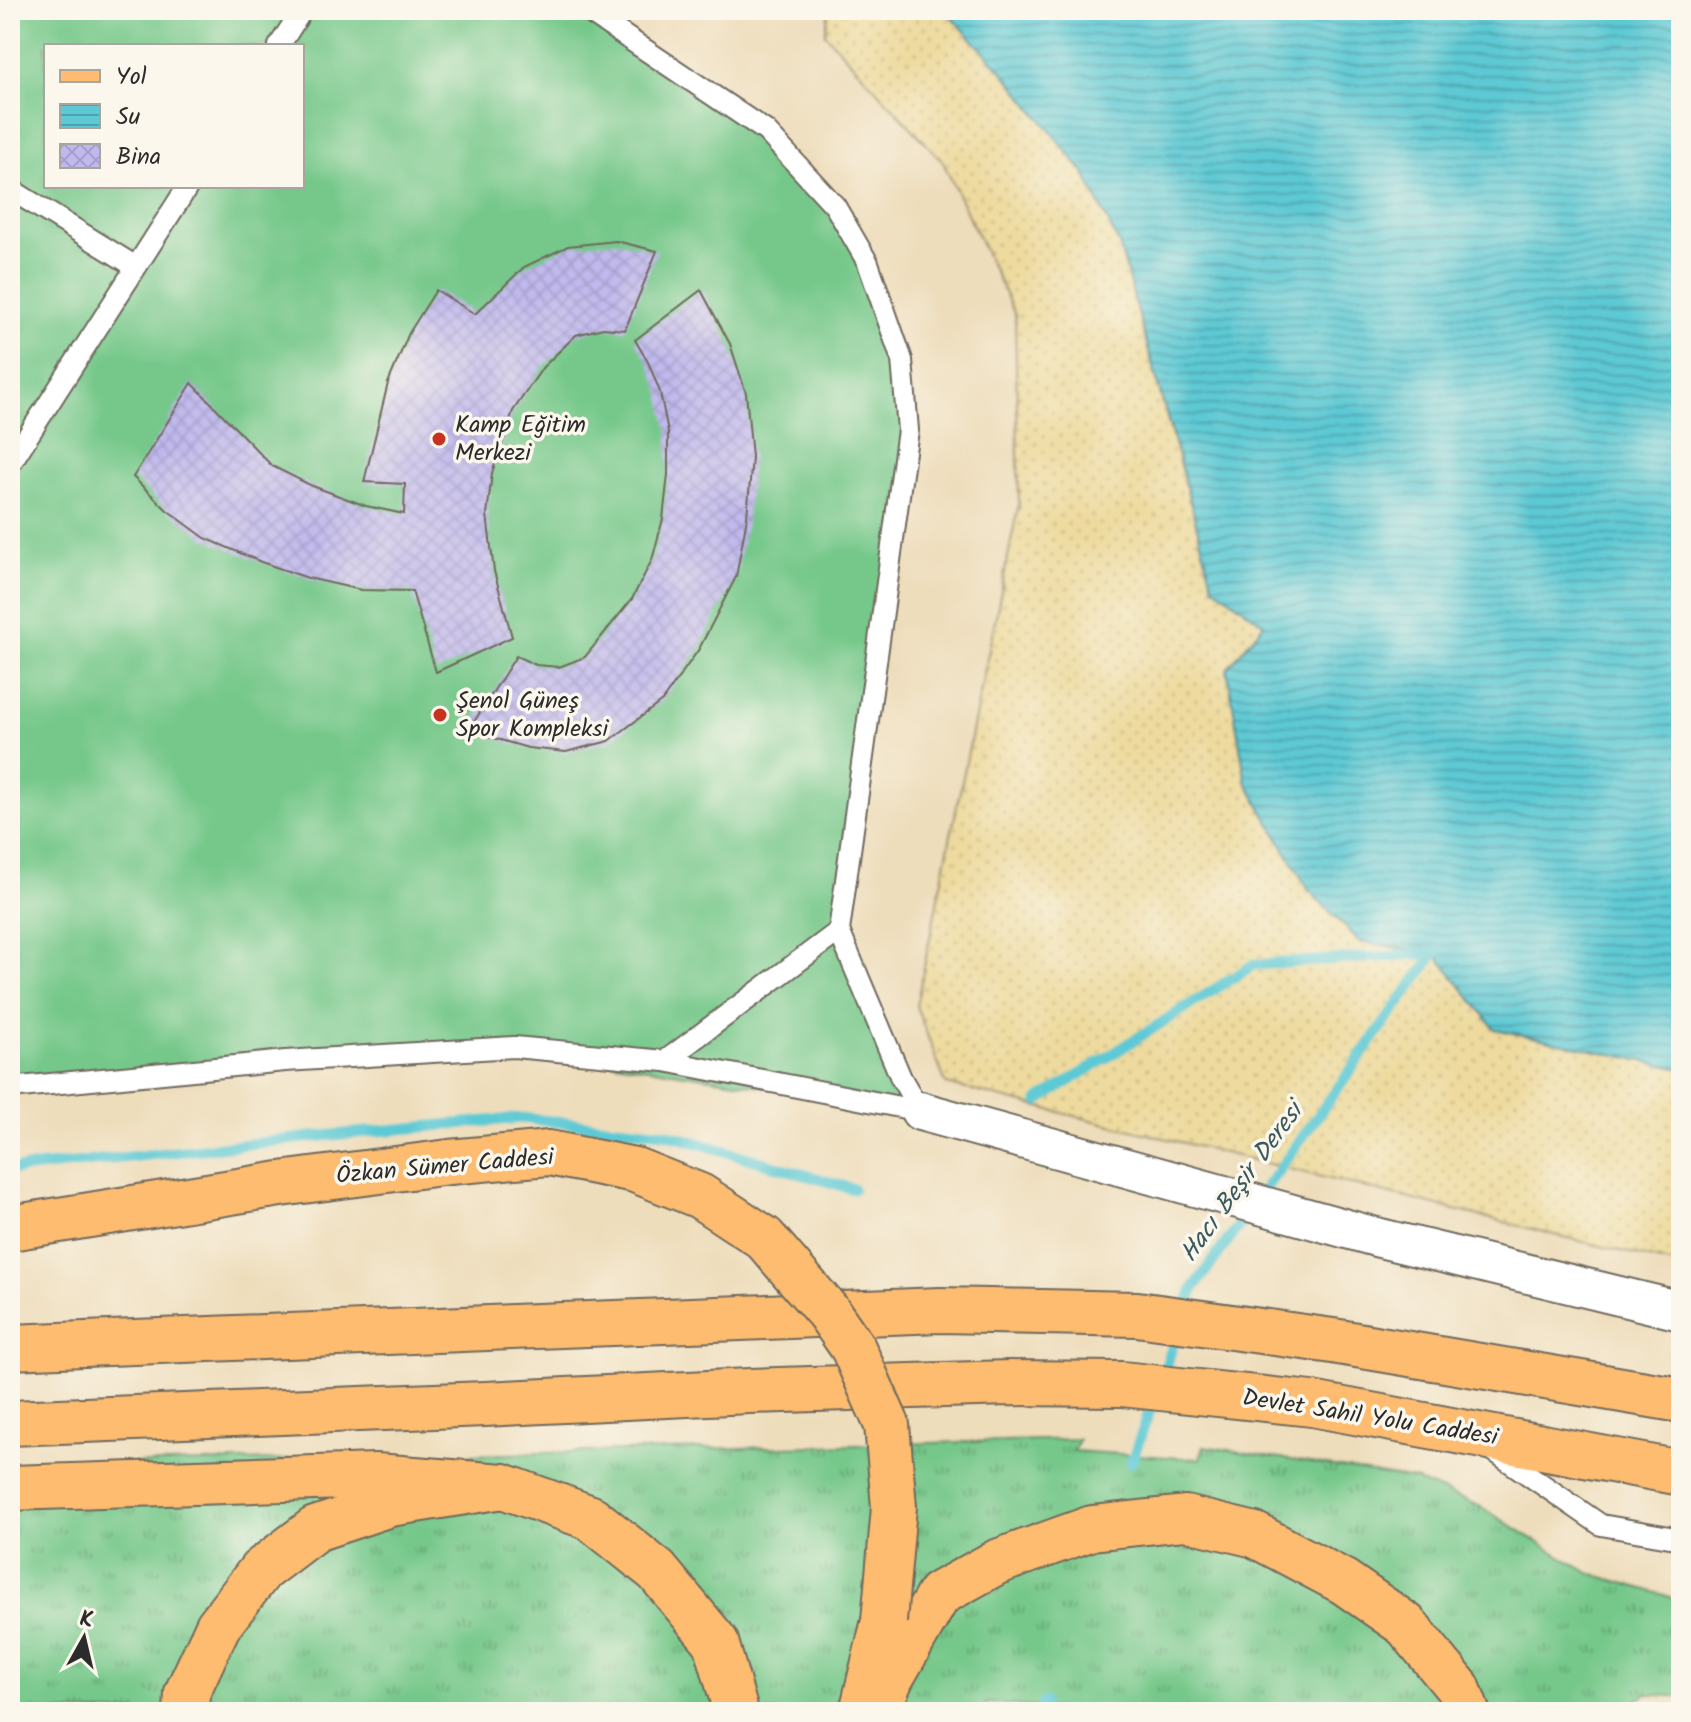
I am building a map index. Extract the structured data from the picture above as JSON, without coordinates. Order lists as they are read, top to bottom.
{
  "streets": {
    "main road": ["Özkan Sümer Caddesi", "Devlet Sahil Yolu Caddesi"]
  },
  "water": ["Hacı Beşir Deresi"],
  "places": ["Kamp Eğitim Merkezi", "Şenol Güneş Spor Kompleksi"],
  "legend": ["Yol", "Su", "Bina"],
  "north": "top"
}
